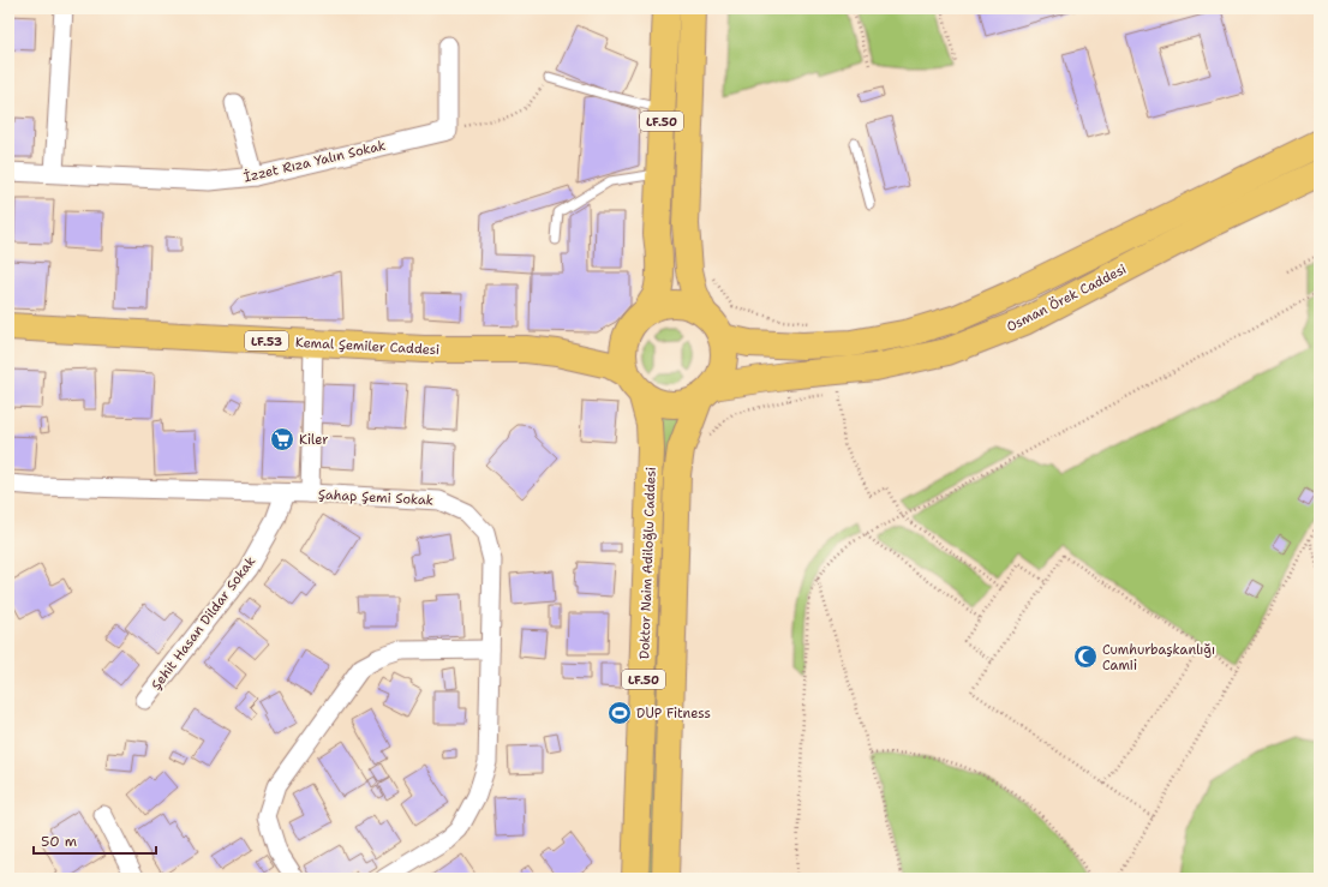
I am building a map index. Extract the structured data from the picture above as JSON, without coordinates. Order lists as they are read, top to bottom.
{
  "streets": {
    "main road": [
      "LF.50",
      "Osman Örek Caddesi",
      "LF.53",
      "Kemal Şemiler Caddesi",
      "Doktor Naim Adiloğlu Caddesi"
    ],
    "street": ["İzzet Rıza Yalın Sokak", "Şahap Şemi Sokak", "Şehit Hasan Dildar Sokak"]
  },
  "crossings": [
    ["LF.50", "Osman Örek Caddesi"],
    ["LF.50", "Kemal Şemiler Caddesi"],
    ["LF.50", "Doktor Naim Adiloğlu Caddesi"],
    ["Osman Örek Caddesi", "Kemal Şemiler Caddesi"],
    ["Osman Örek Caddesi", "Doktor Naim Adiloğlu Caddesi"],
    ["Kemal Şemiler Caddesi", "Doktor Naim Adiloğlu Caddesi"],
    ["Şahap Şemi Sokak", "Şehit Hasan Dildar Sokak"]
  ],
  "places": {
    "supermarket": ["Kiler"],
    "mosque": ["Cumhurbaşkanlığı Camii"],
    "sports": ["DUP Fitness"]
  },
  "scale_bar": "50 m"
}
